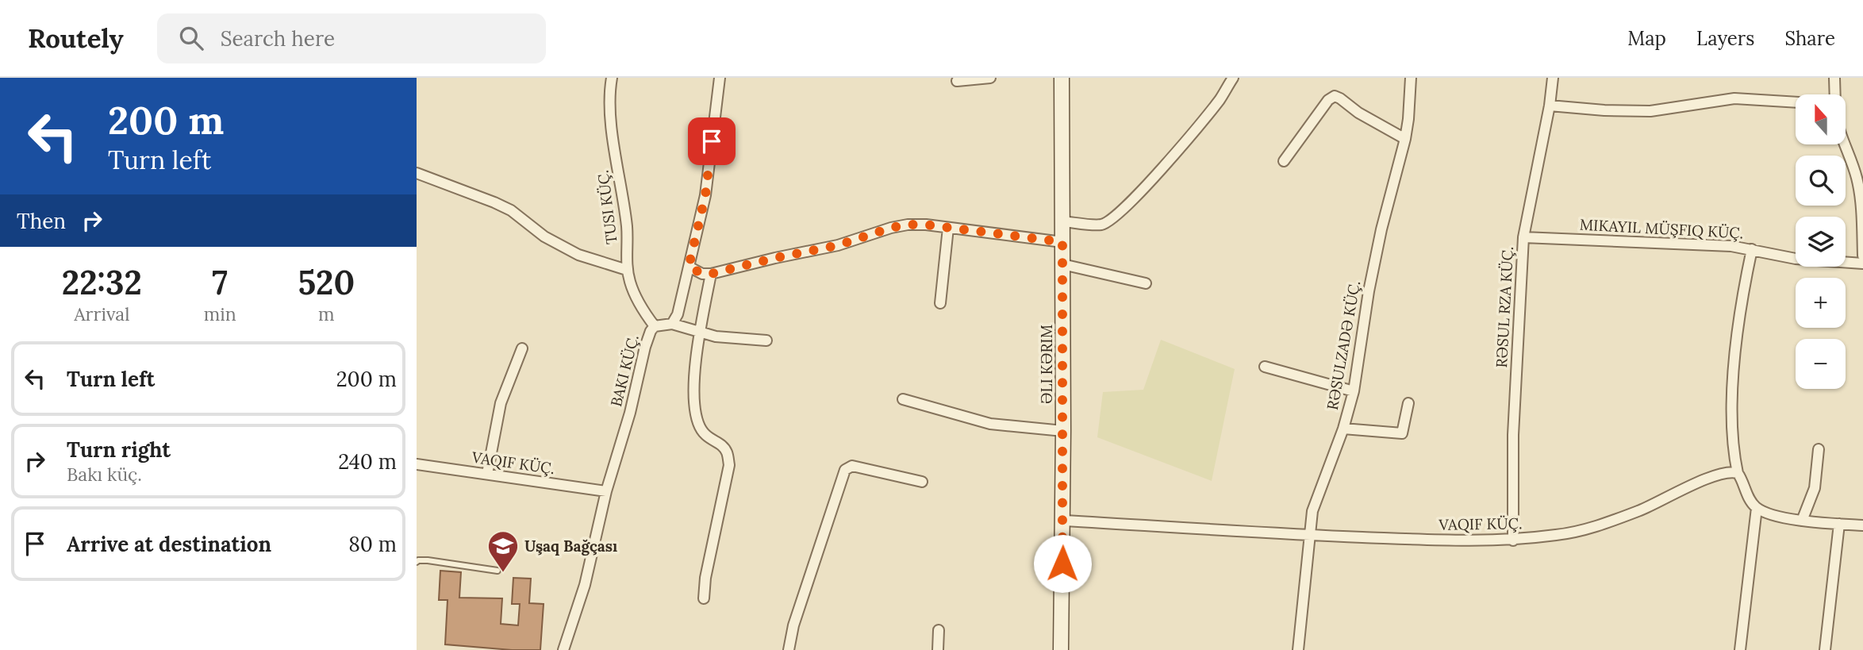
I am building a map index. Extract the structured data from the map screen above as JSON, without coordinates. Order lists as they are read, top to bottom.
{
  "streets": {
    "main road": ["ƏLI KƏRIM"],
    "street": [
      "TUSI KÜÇ.",
      "RƏSUL RZA KÜÇ.",
      "RƏSULZADƏ KÜÇ.",
      "VAQIF KÜÇ."
    ]
  },
  "crossings": [
    ["RƏSUL RZA KÜÇ.", "VAQIF KÜÇ."],
    ["RƏSULZADƏ KÜÇ.", "VAQIF KÜÇ."],
    ["ƏLI KƏRIM", "VAQIF KÜÇ."]
  ],
  "places": {
    "school or university": ["Uşaq Bağçası"]
  },
  "north": "top",
  "page": {
    "header": "Routely",
    "search": "Search here",
    "nav": ["Map", "Layers", "Share"],
    "turn": ["200 m", "Turn left"],
    "map_buttons": ["+", "−"],
    "then": "Then",
    "eta": [
      "22:32",
      "Arrival",
      "7",
      "min",
      "520",
      "m"
    ],
    "list": [
      {
        "name": "Turn left",
        "value": "200 m"
      },
      {
        "name": "Turn right",
        "note": "Bakı küç.",
        "value": "240 m"
      },
      {
        "name": "Arrive at destination",
        "value": "80 m"
      }
    ]
  }
}
